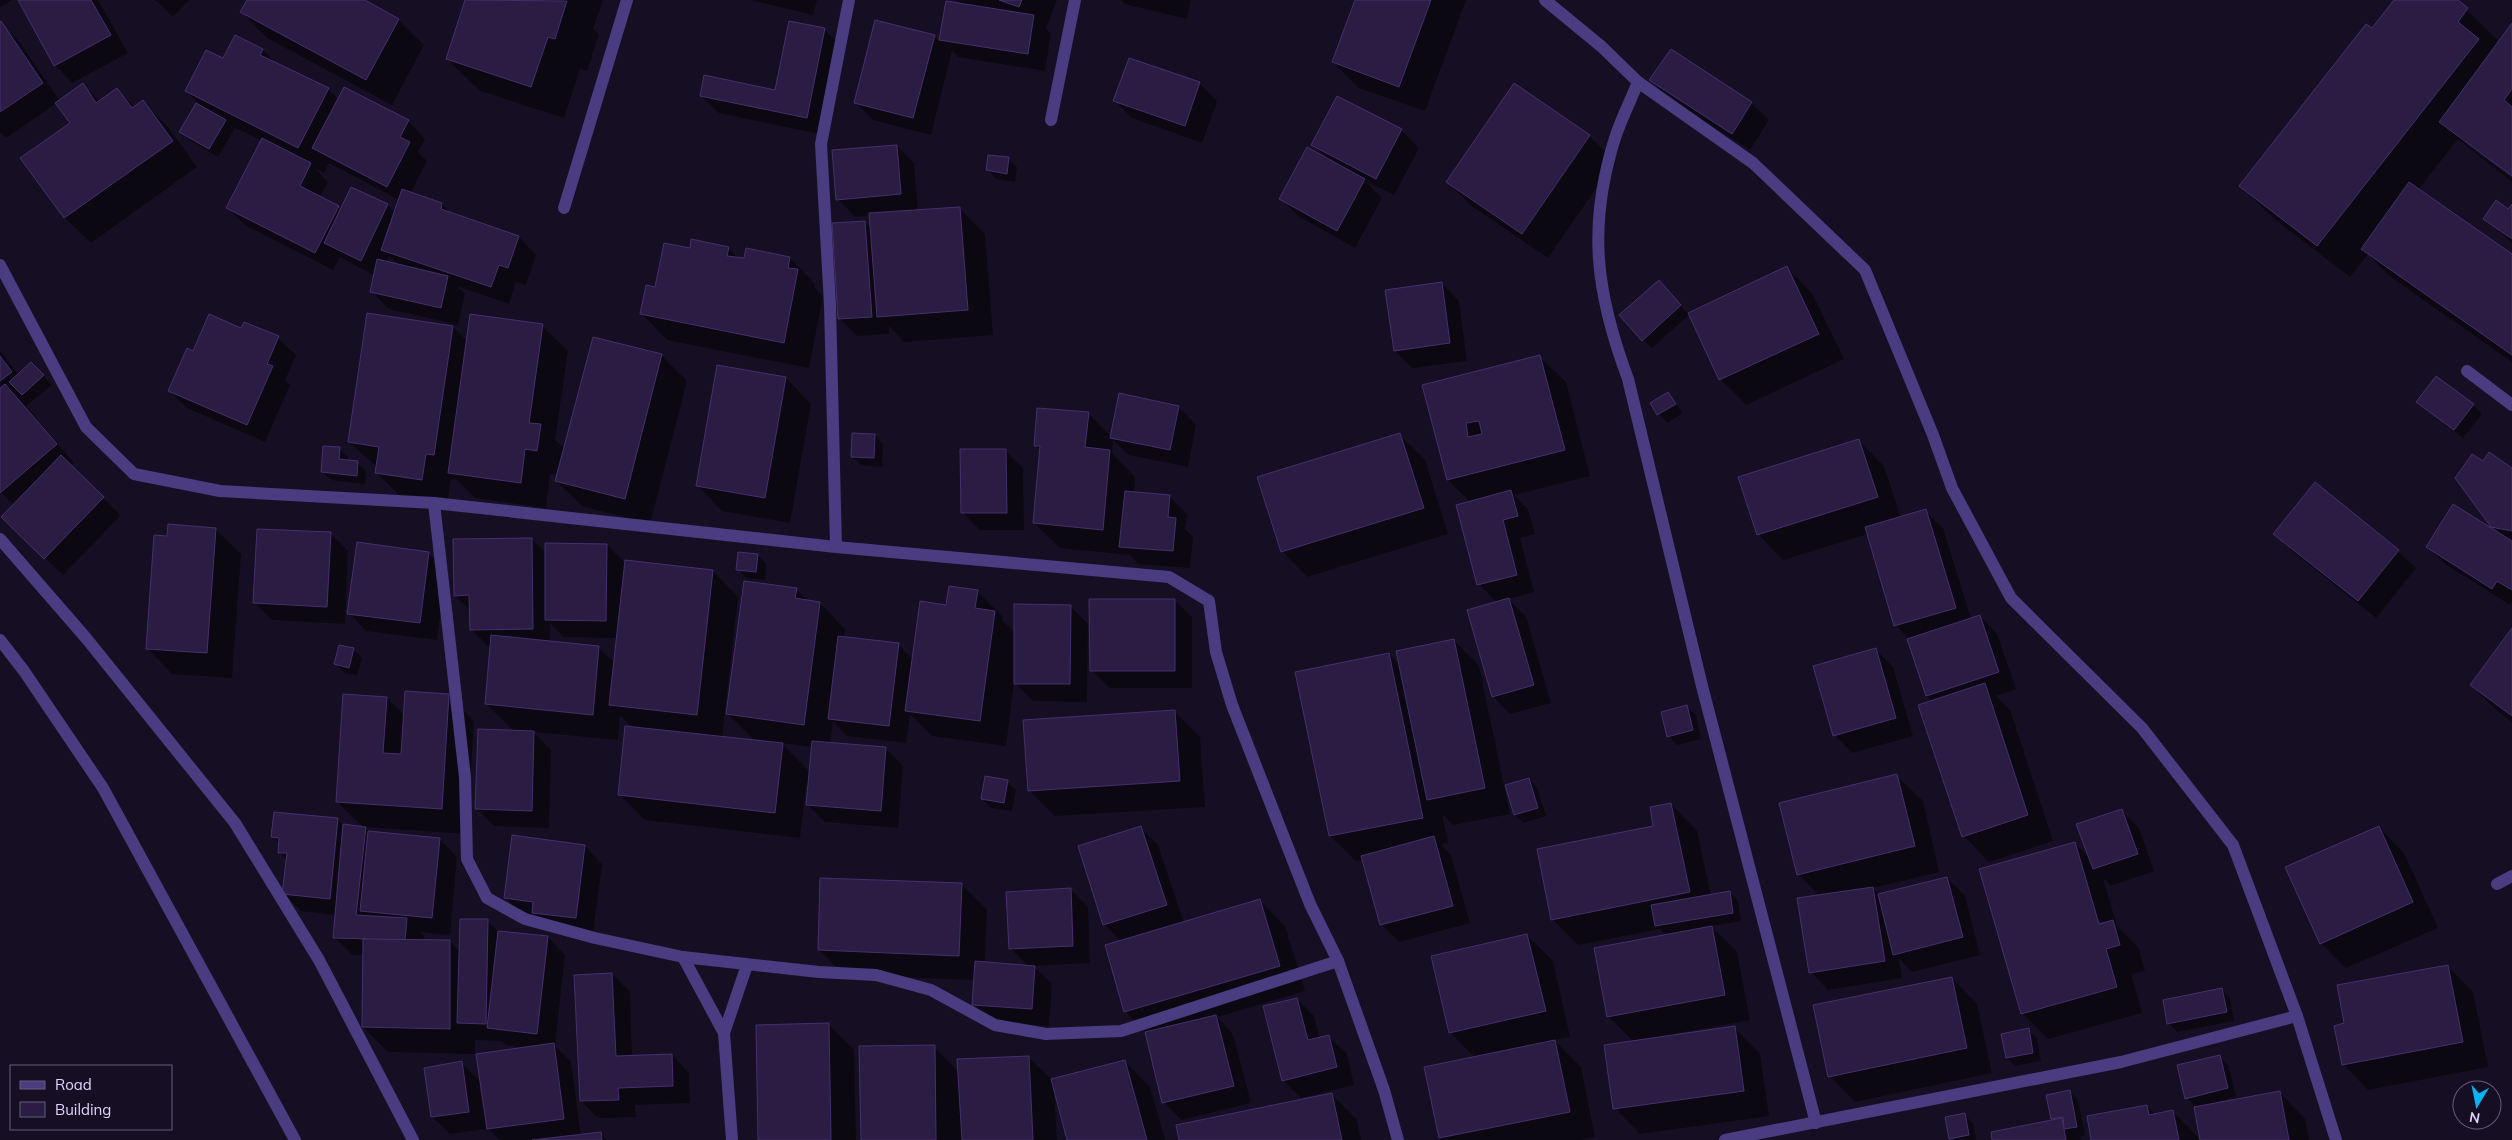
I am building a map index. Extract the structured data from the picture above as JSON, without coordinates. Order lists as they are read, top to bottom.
{
  "legend": ["Road", "Building"],
  "north": "bottom"
}
